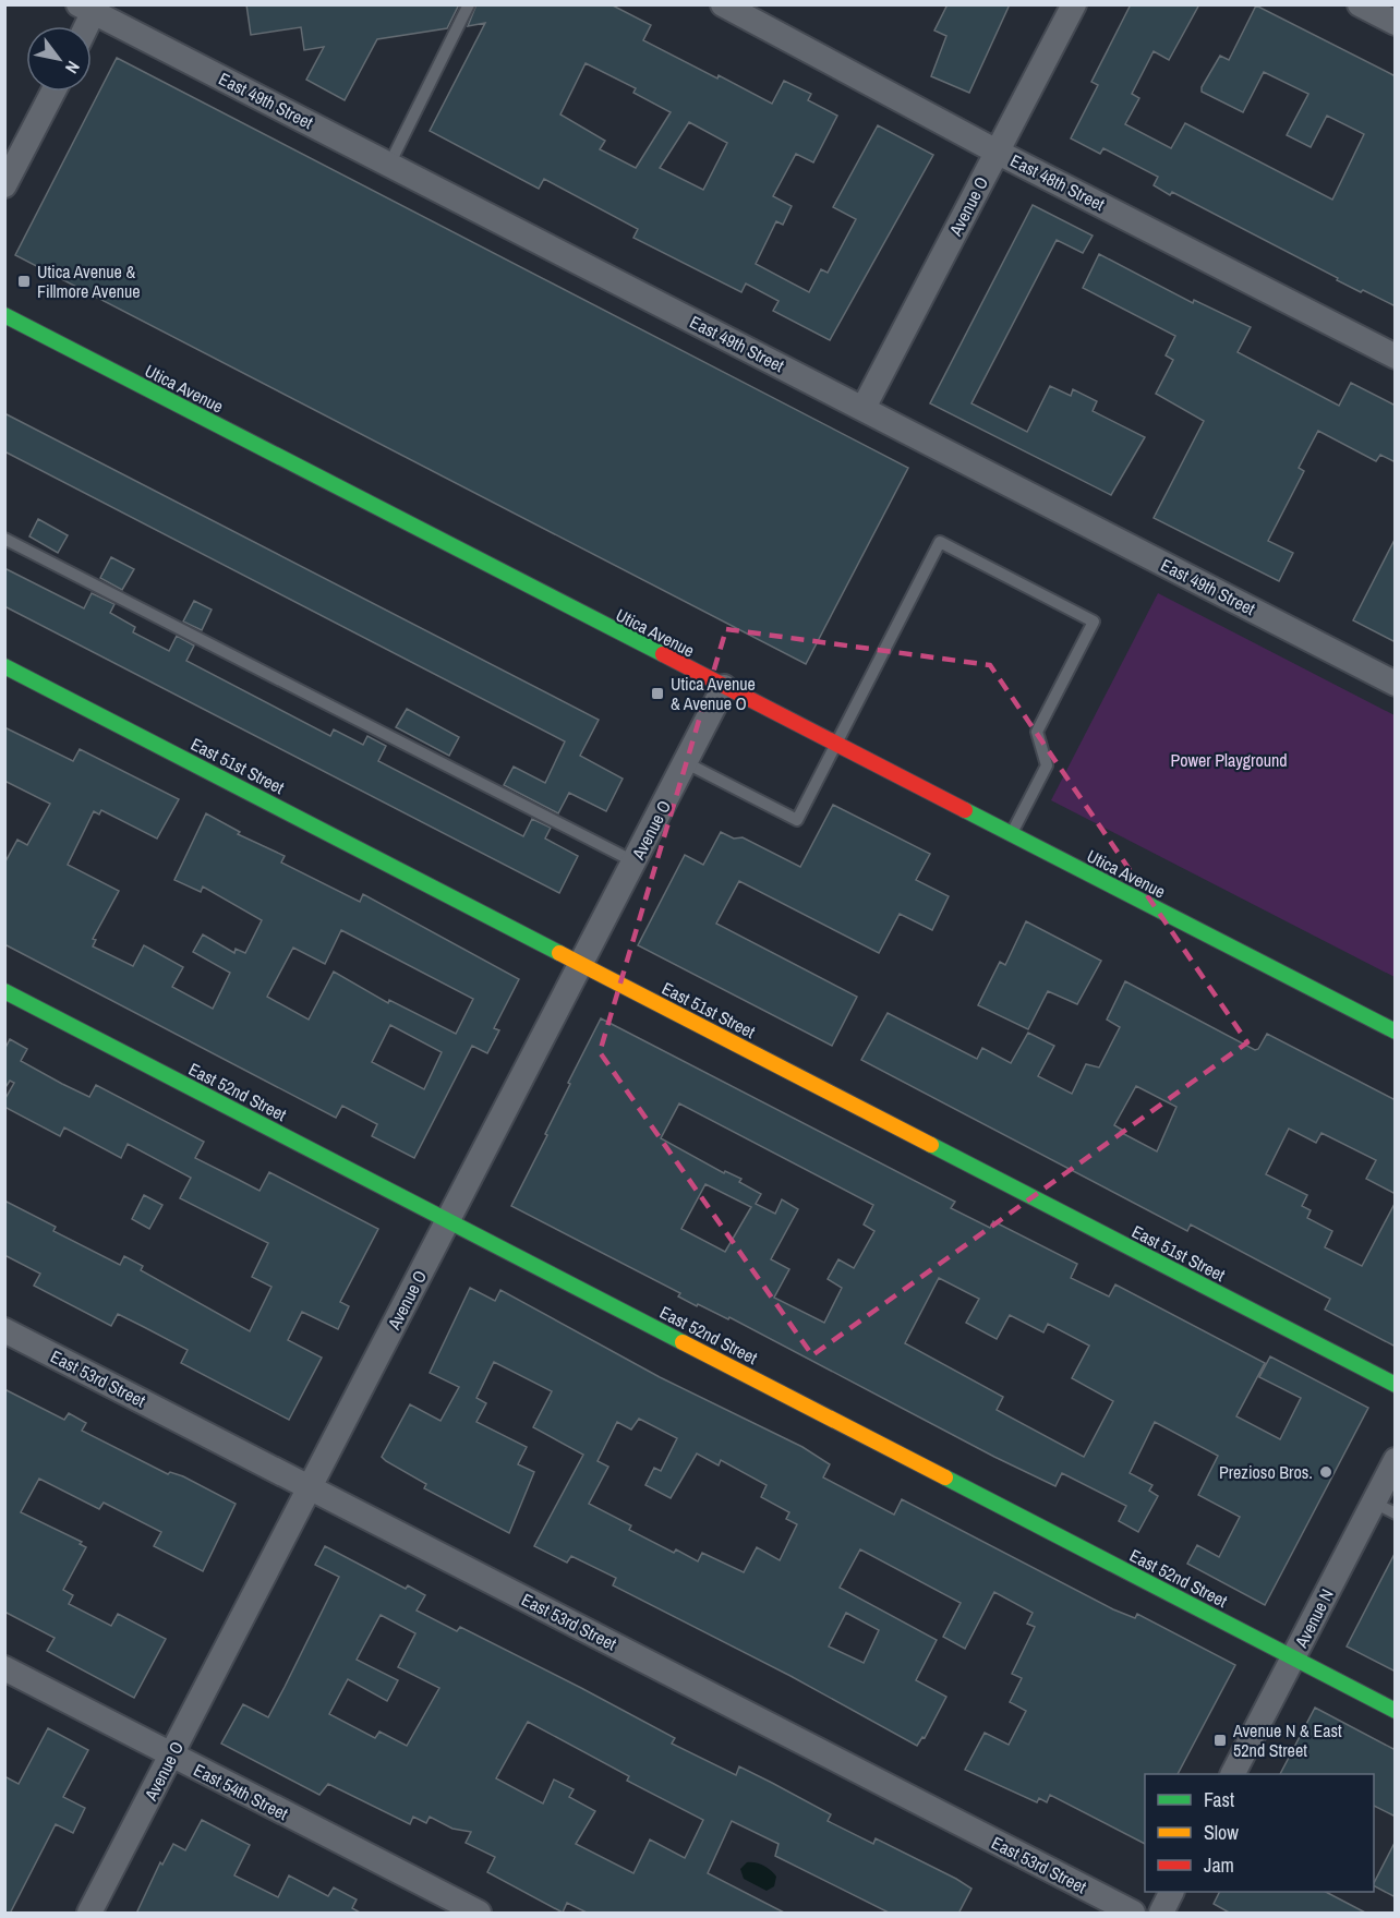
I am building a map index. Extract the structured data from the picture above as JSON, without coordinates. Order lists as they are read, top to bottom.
{
  "streets": {
    "street": [
      "East 49th Street",
      "East 48th Street",
      "Avenue O",
      "Utica Avenue",
      "East 51st Street",
      "East 52nd Street",
      "East 53rd Street",
      "Avenue N",
      "East 54th Street"
    ]
  },
  "crossings": [
    ["East 49th Street", "Avenue O"],
    ["East 48th Street", "Avenue O"],
    ["Avenue O", "Utica Avenue"],
    ["Avenue O", "East 51st Street"],
    ["Avenue O", "East 52nd Street"],
    ["Avenue O", "East 53rd Street"],
    ["Avenue O", "East 54th Street"],
    ["East 52nd Street", "Avenue N"]
  ],
  "parks": ["Power Playground"],
  "places": {
    "transit": ["Utica Avenue & Fillmore Avenue", "Utica Avenue & Avenue O", "Avenue N & East 52nd Street"],
    "other": ["Prezioso Bros."]
  },
  "legend": ["Fast", "Slow", "Jam"],
  "north": "bottom right"
}
